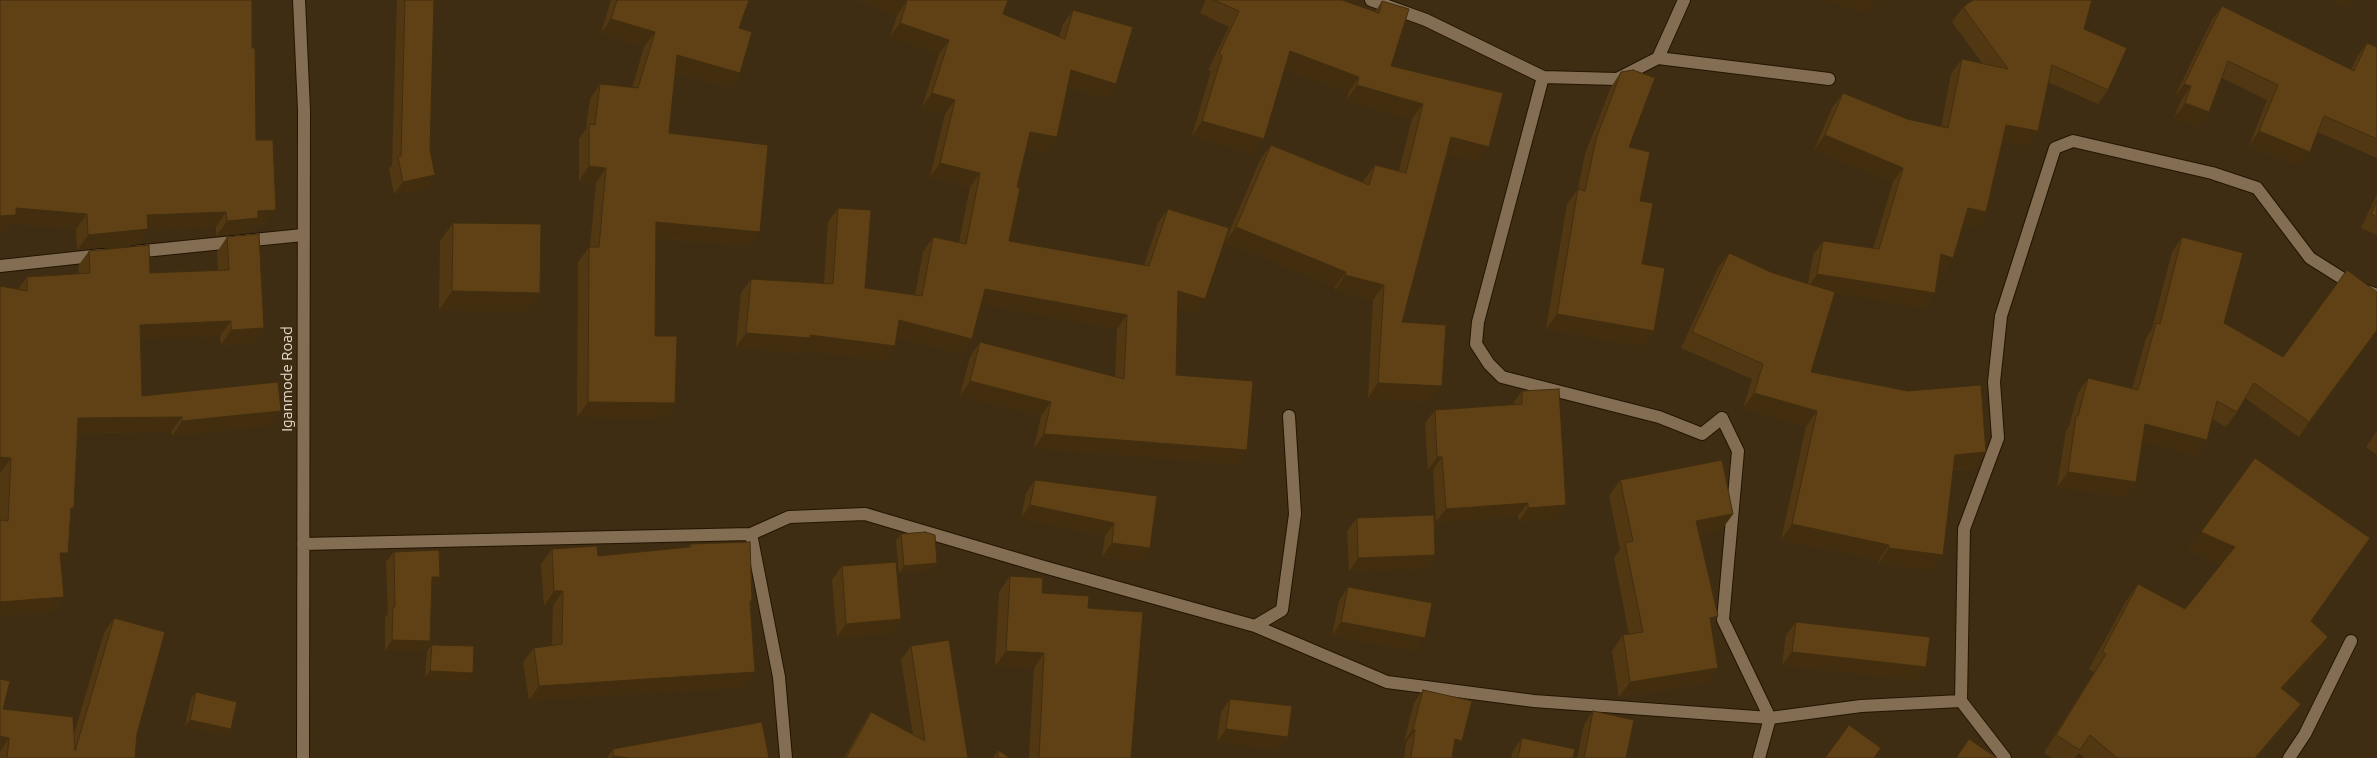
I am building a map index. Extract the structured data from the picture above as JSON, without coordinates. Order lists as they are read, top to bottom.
{
  "streets": {
    "street": ["Iganmode Road"]
  }
}
